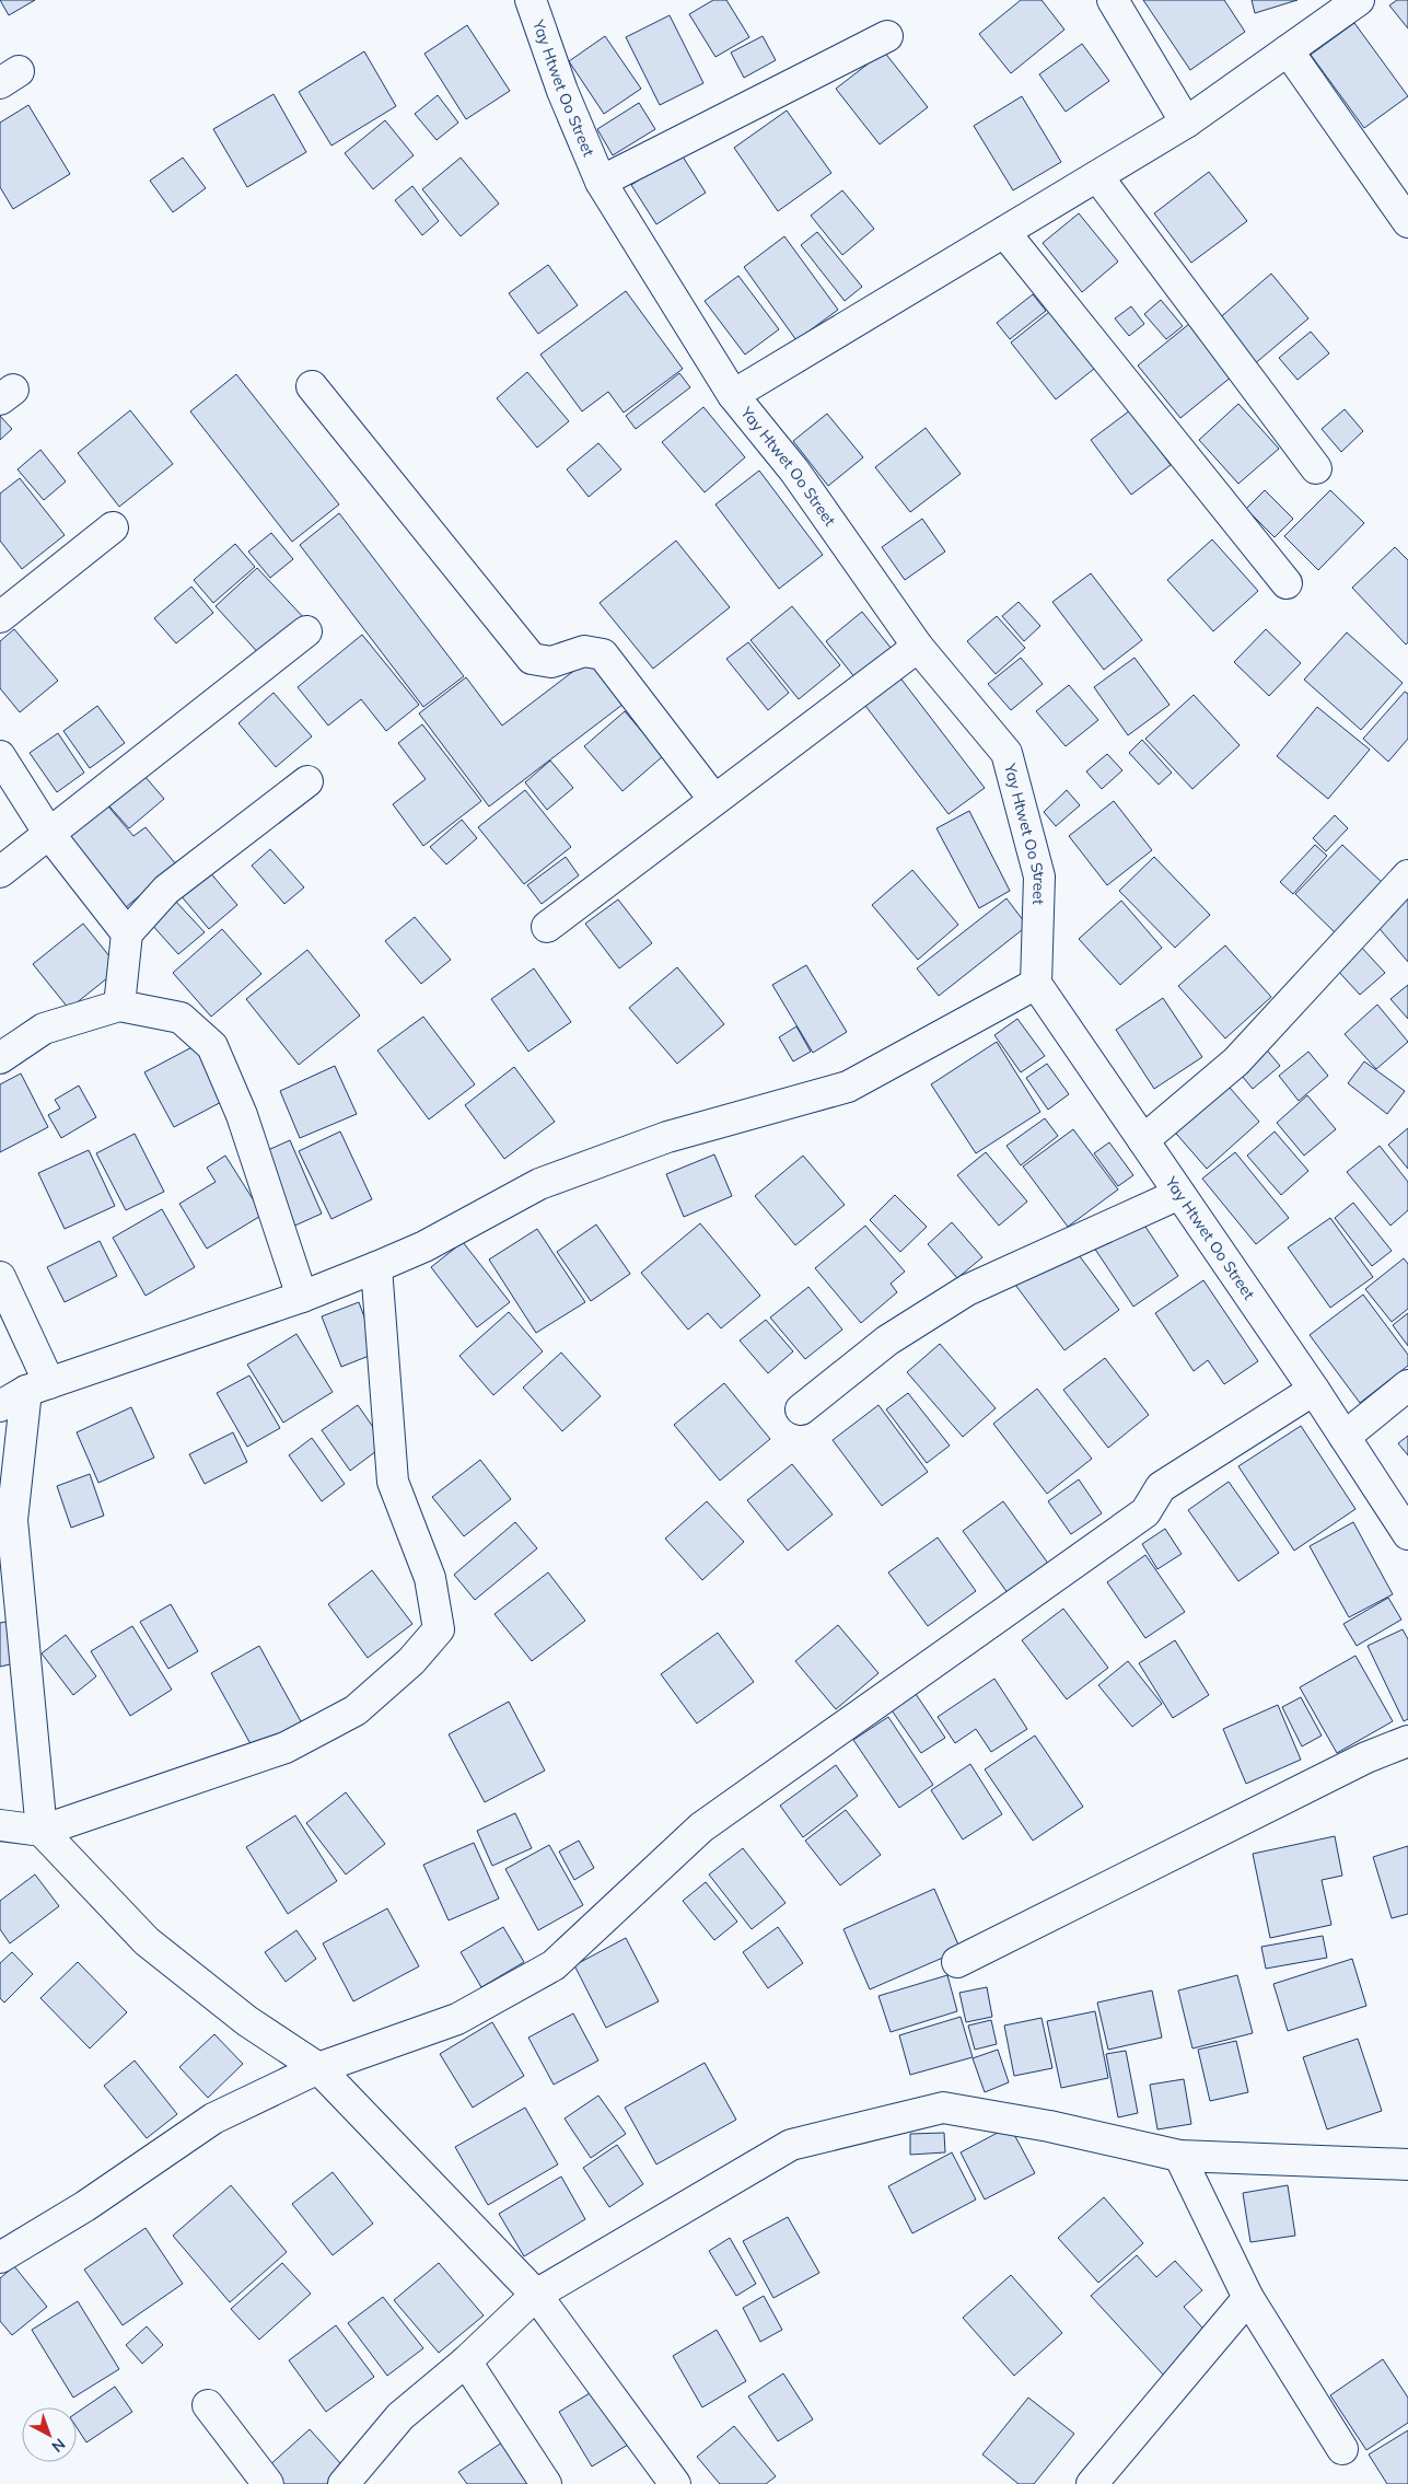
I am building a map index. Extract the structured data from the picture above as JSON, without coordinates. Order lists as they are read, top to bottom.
{
  "streets": {
    "street": ["Yay Htwet Oo Street"]
  },
  "north": "bottom right"
}
